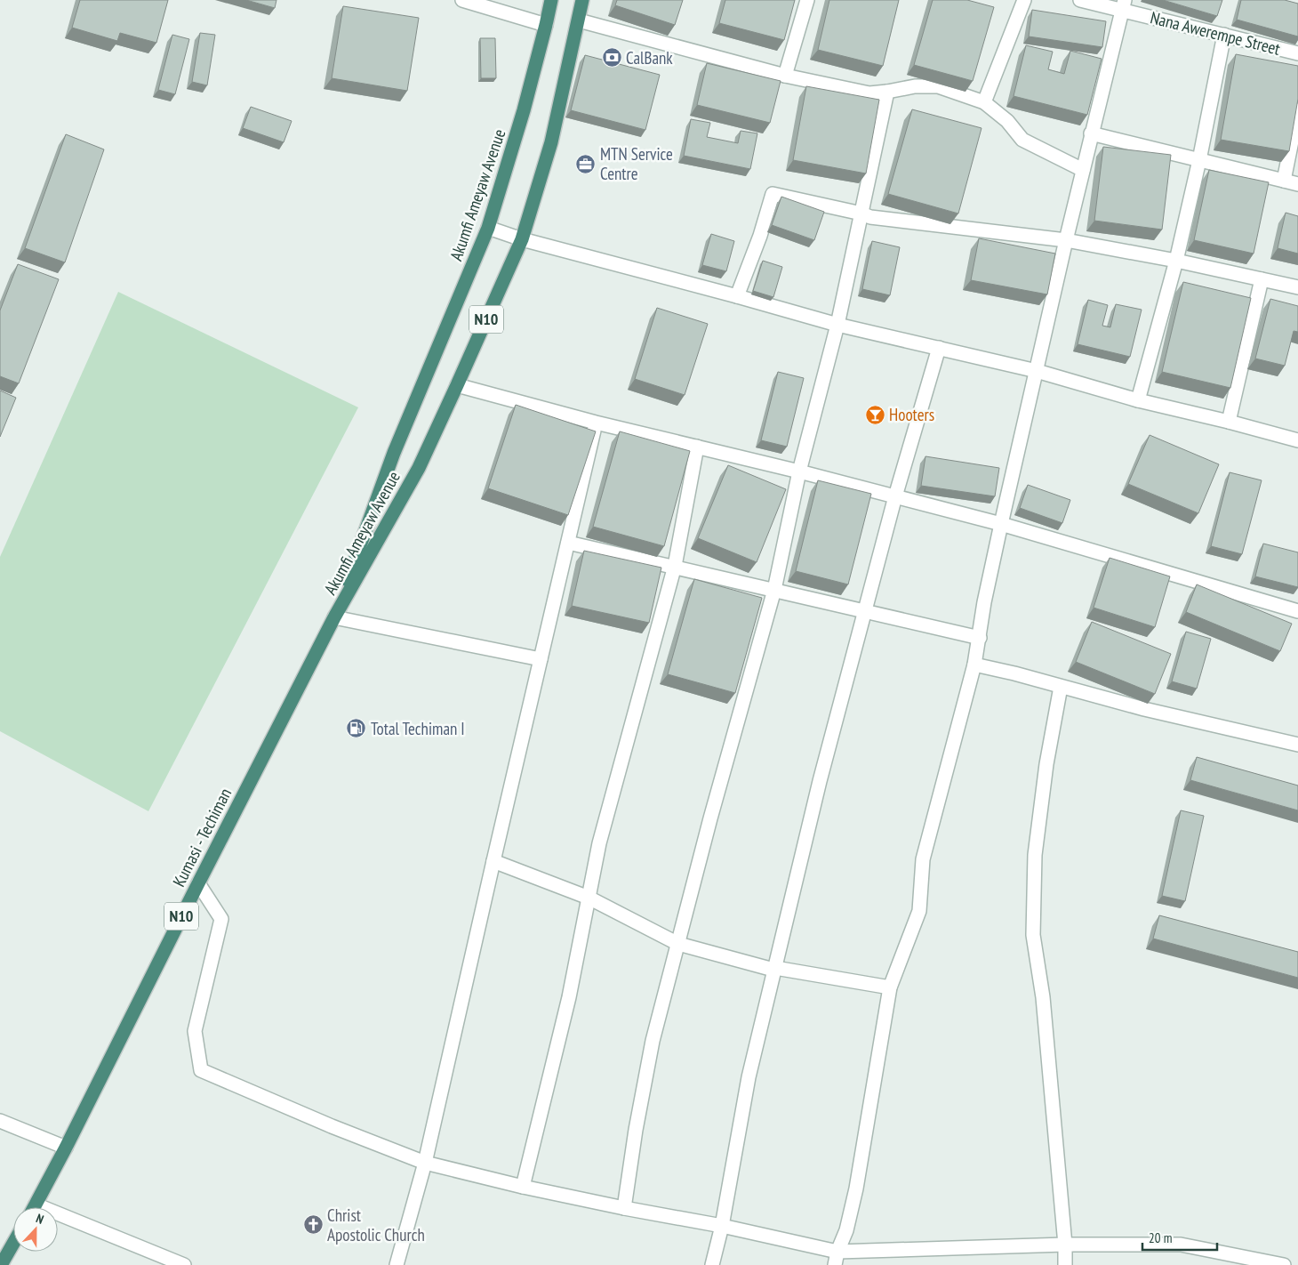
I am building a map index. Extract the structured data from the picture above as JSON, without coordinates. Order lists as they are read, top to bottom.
{
  "streets": {
    "highway": ["Akumfi Ameyaw Avenue", "N10", "Kumasi - Techiman"],
    "street": ["Nana Awerempe Street"]
  },
  "crossings": [
    ["Akumfi Ameyaw Avenue", "Kumasi - Techiman"]
  ],
  "places": {
    "bank": ["CalBank"],
    "office": ["MTN Service Centre"],
    "bar": ["Hooters"],
    "fuel station": ["Total Techiman I"],
    "church": ["Christ Apostolic Church"]
  },
  "scale_bar": "20 m",
  "north": "top"
}
